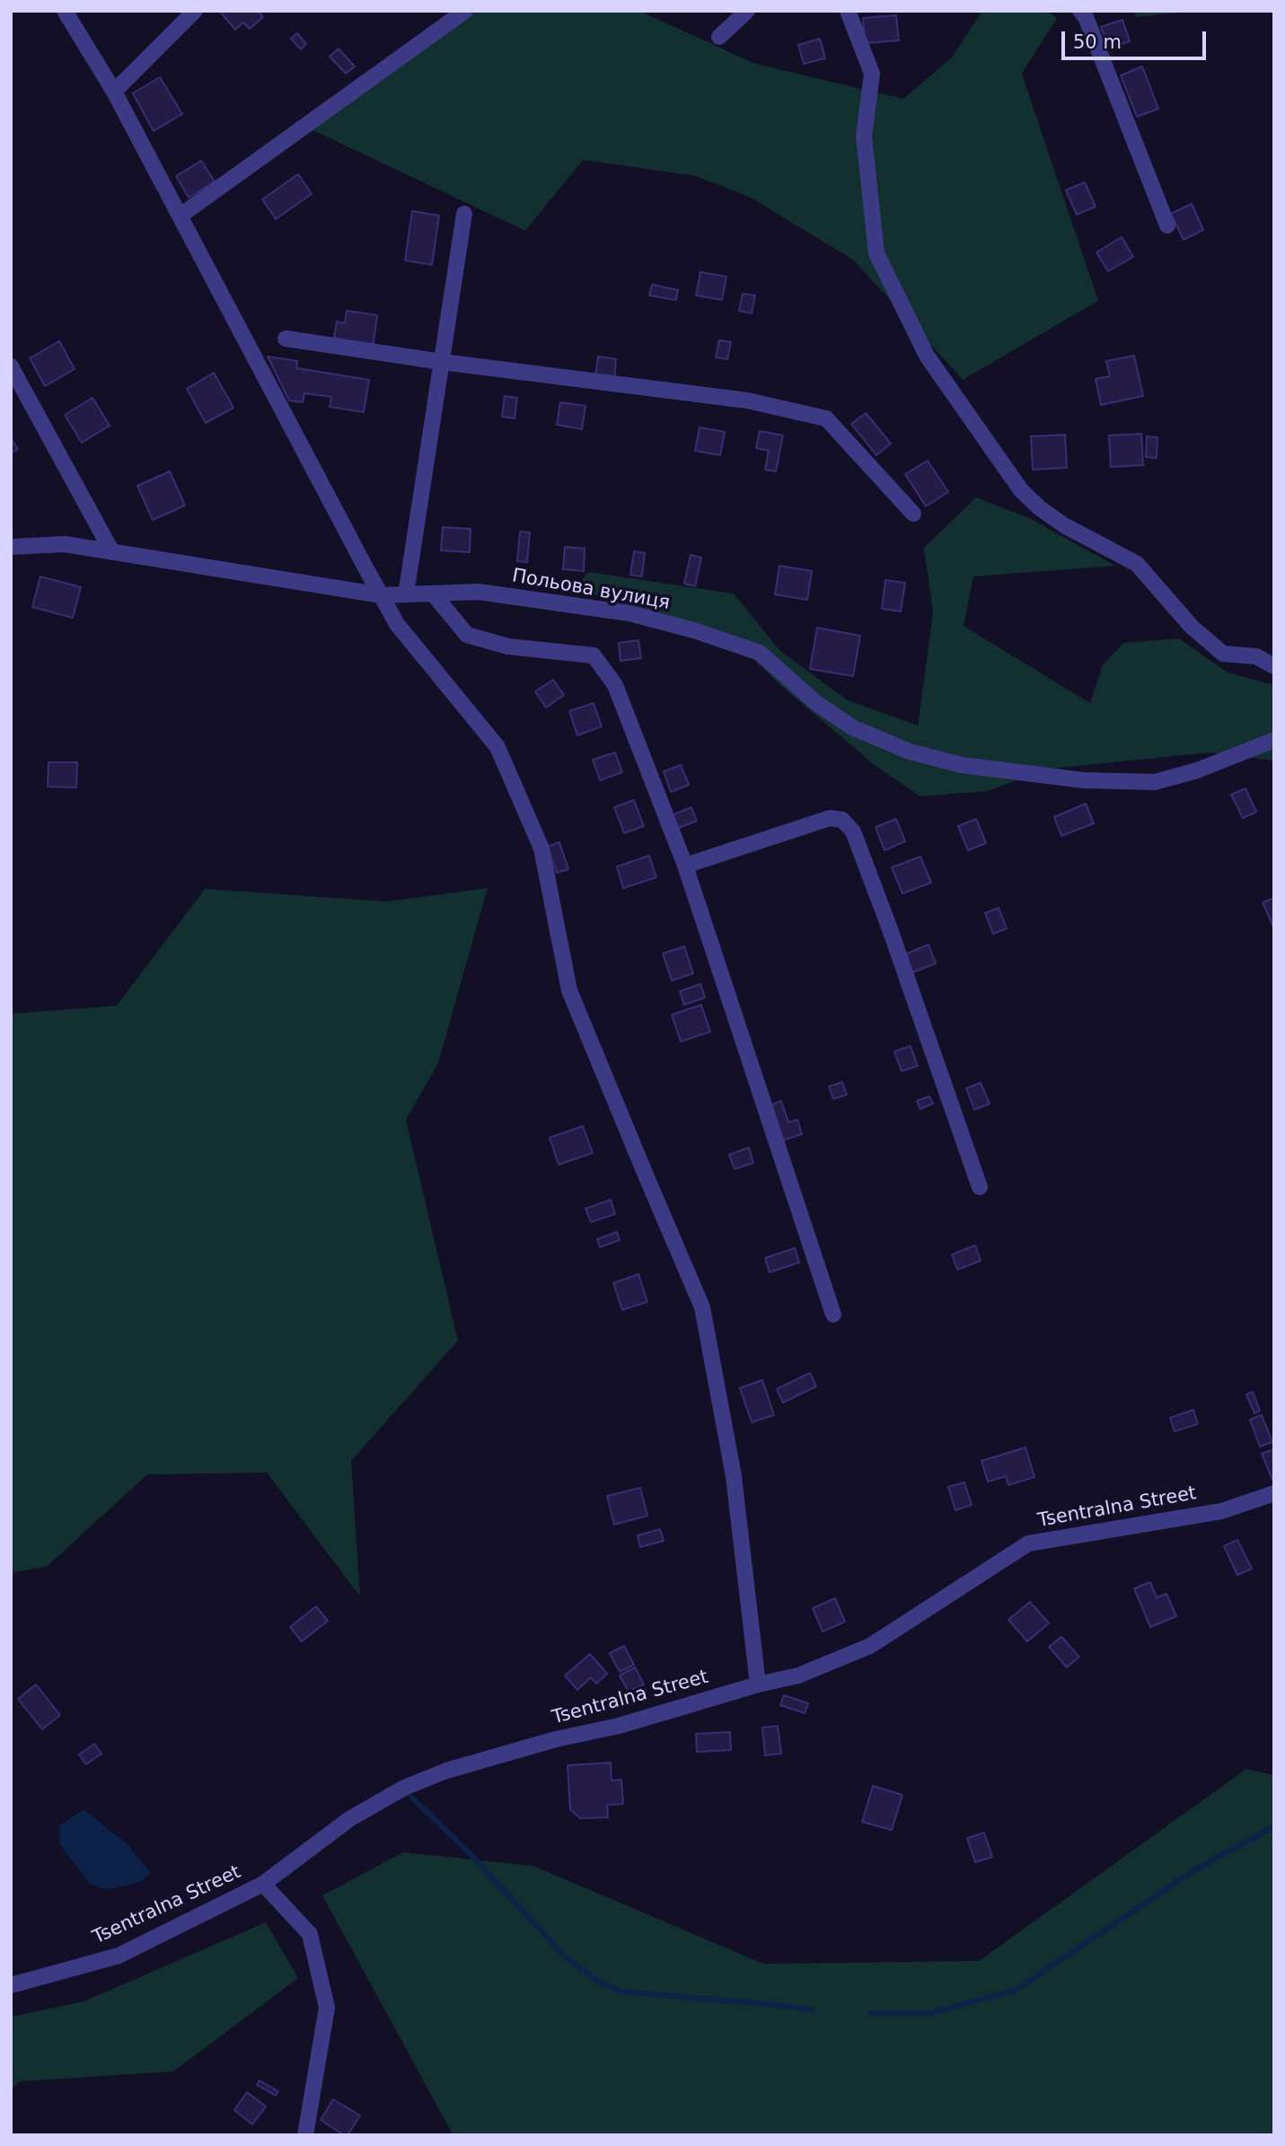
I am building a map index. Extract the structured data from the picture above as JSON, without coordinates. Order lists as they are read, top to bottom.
{
  "streets": {
    "street": ["Польова вулиця", "Tsentralna Street"]
  },
  "scale_bar": "50 m"
}
